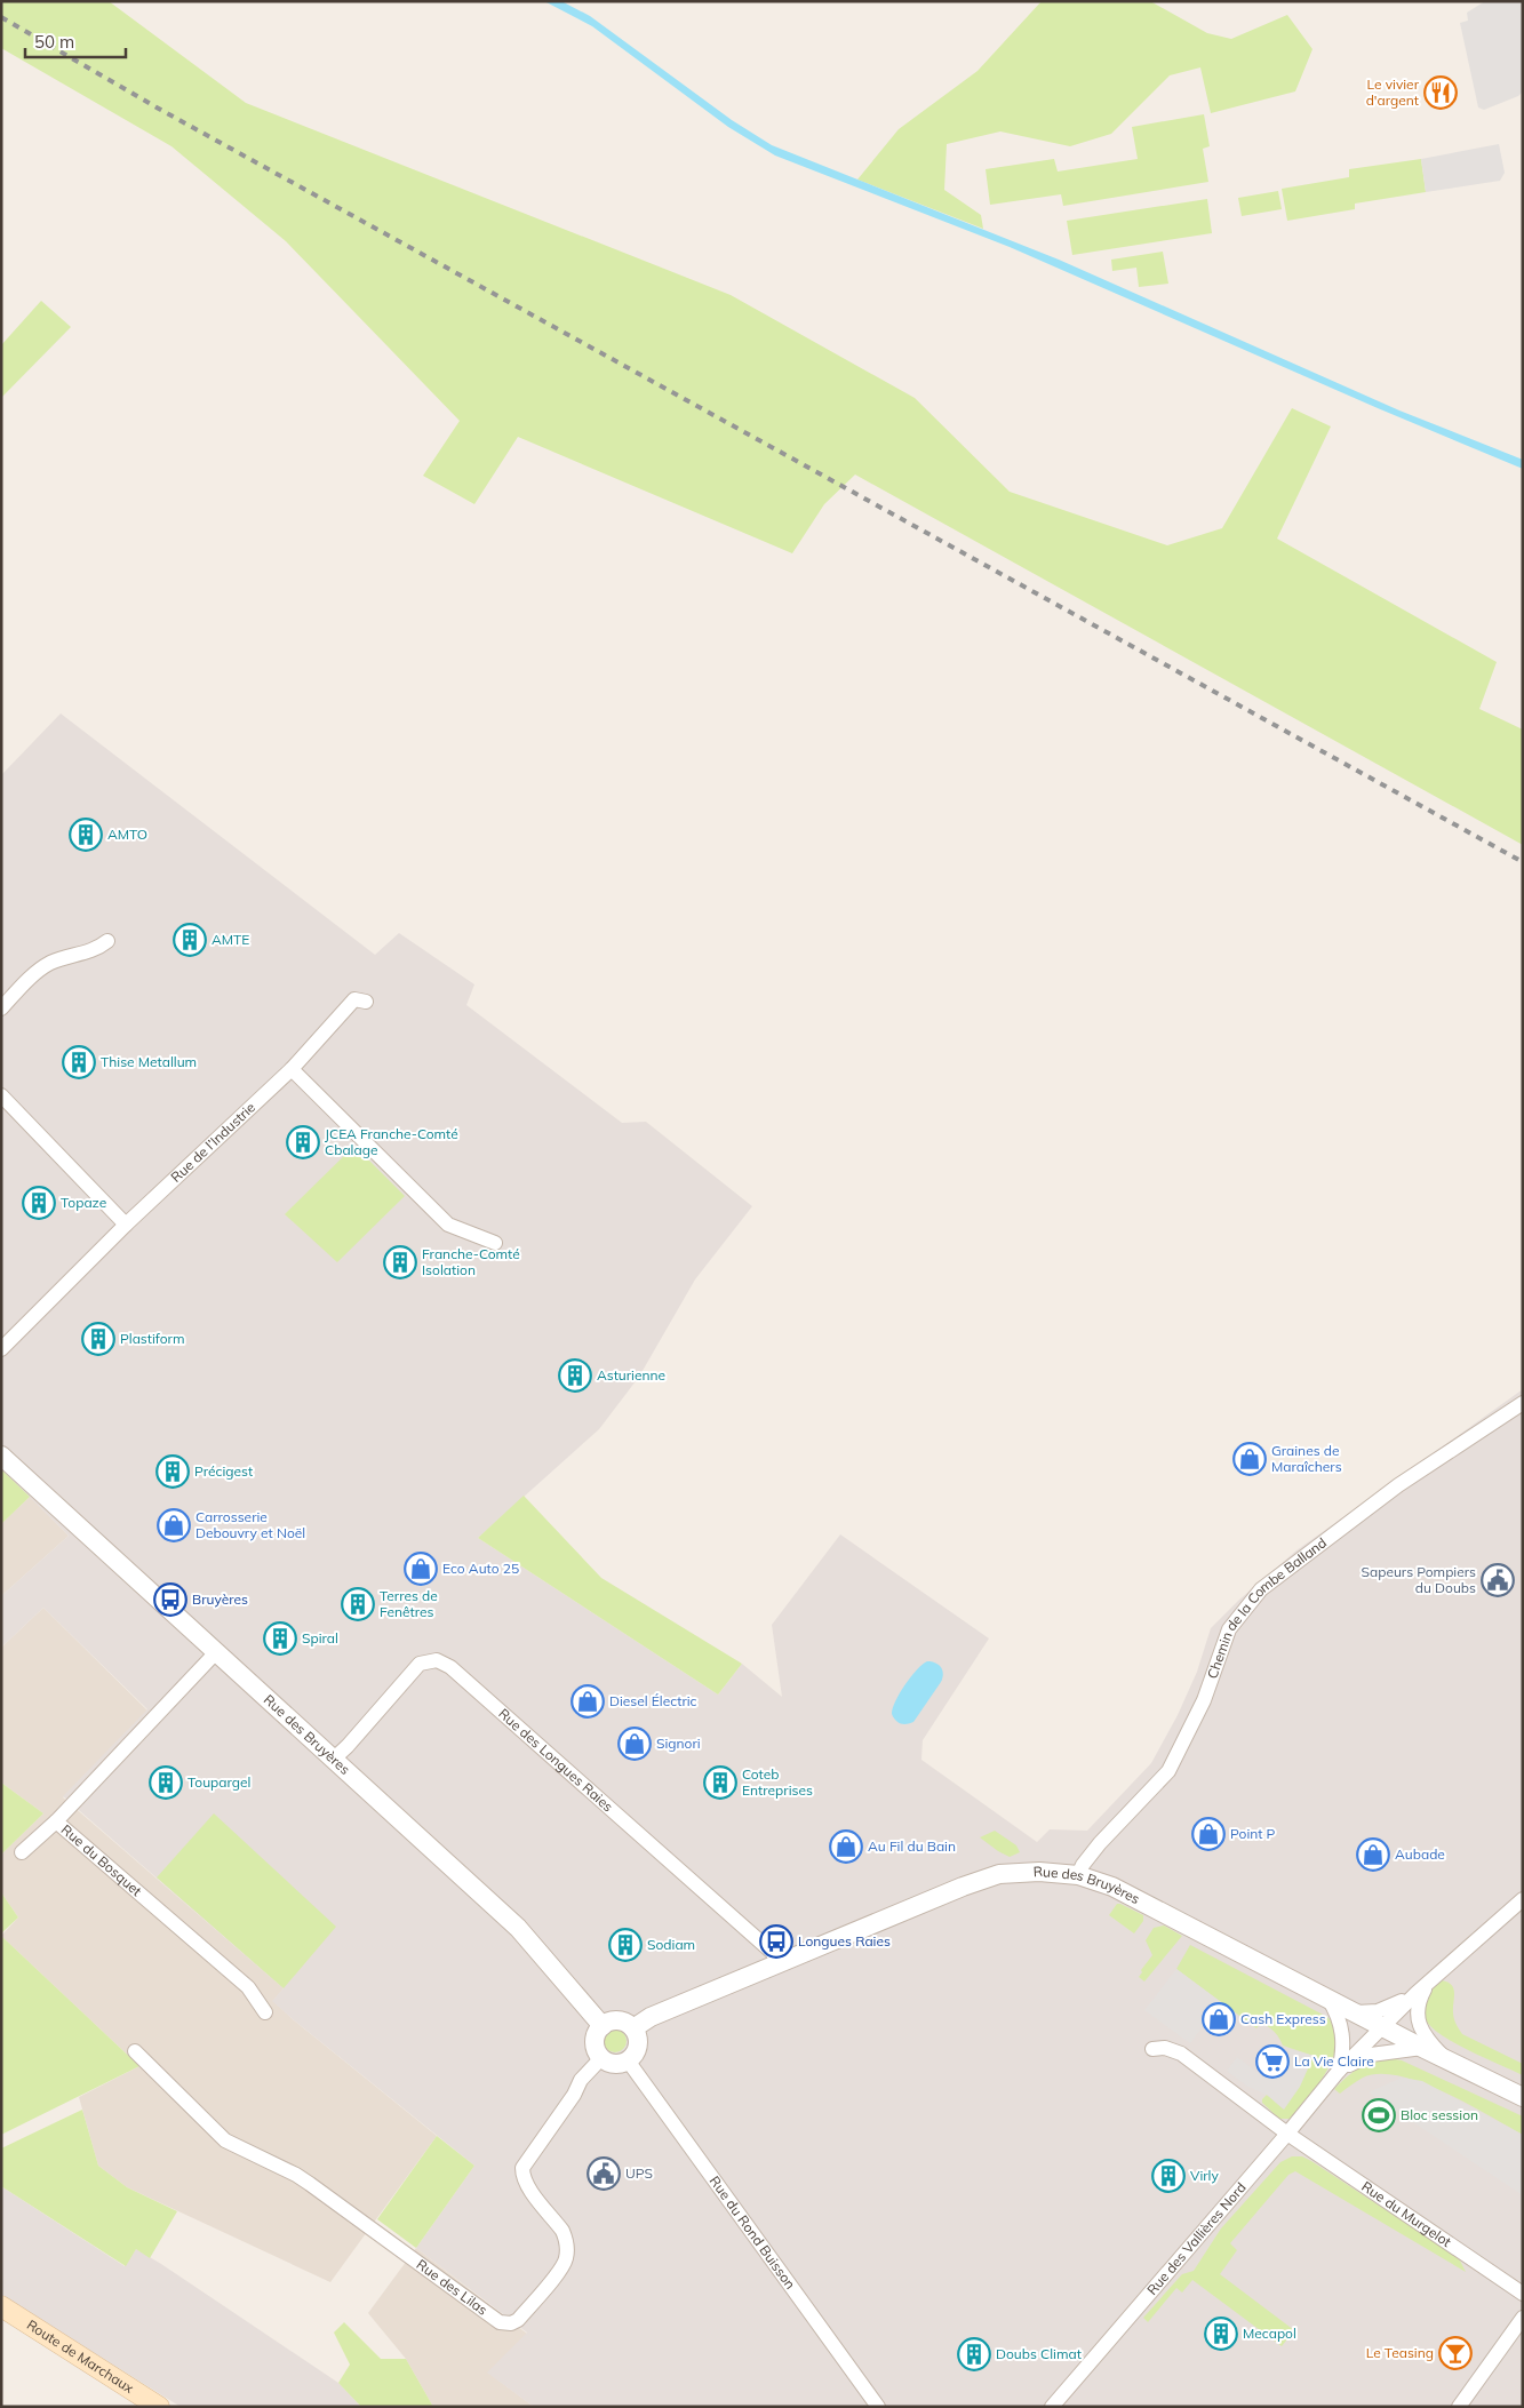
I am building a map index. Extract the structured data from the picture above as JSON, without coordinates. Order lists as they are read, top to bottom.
{
  "streets": {
    "main road": ["Route de Marchaux"],
    "street": [
      "Rue de l’Industrie",
      "Chemin de la Combe Balland",
      "Rue des Bruyères",
      "Rue des Longues Raies",
      "Rue du Bosquet",
      "Rue du Murgelot",
      "Rue du Rond Buisson",
      "Rue des Vallières Nord",
      "Rue des Lilas"
    ]
  },
  "crossings": [
    ["Chemin de la Combe Balland", "Rue des Bruyères"],
    ["Rue des Bruyères", "Rue des Longues Raies"],
    ["Rue des Bruyères", "Rue du Bosquet"],
    ["Rue des Bruyères", "Rue du Rond Buisson"],
    ["Rue des Bruyères", "Rue des Vallières Nord"],
    ["Rue des Bruyères", "Rue des Lilas"],
    ["Rue du Murgelot", "Rue des Vallières Nord"],
    ["Rue du Rond Buisson", "Rue des Lilas"]
  ],
  "places": {
    "restaurant": ["Le vivier d'argent"],
    "building": [
      "AMTO",
      "AMTE",
      "Thise Metallum",
      "JCEA Franche-Comté Cbalage",
      "Topaze",
      "Franche-Comté Isolation",
      "Plastiform",
      "Asturienne",
      "Précigest",
      "Terres de Fenêtres",
      "Spiral",
      "Toupargel",
      "Coteb Entreprises",
      "Sodiam",
      "Virly",
      "Mecapol",
      "Doubs Climat"
    ],
    "shop": [
      "Graines de Maraîchers",
      "Carrosserie Debouvry et Noël",
      "Eco Auto 25",
      "Diesel Électric",
      "Signori",
      "Point P",
      "Au Fil du Bain",
      "Aubade",
      "Cash Express"
    ],
    "public building": ["Sapeurs Pompiers du Doubs", "UPS"],
    "bus stop": ["Bruyères", "Longues Raies"],
    "supermarket": ["La Vie Claire"],
    "sports": ["Bloc session"],
    "bar": ["Le Teasing"]
  },
  "scale_bar": "50 m"
}
